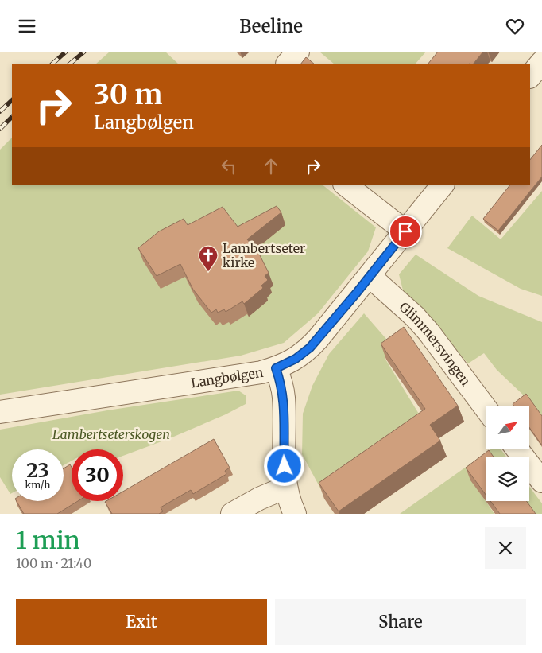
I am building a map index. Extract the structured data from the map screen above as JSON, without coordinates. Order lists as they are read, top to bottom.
{
  "streets": {
    "street": ["Glimmersvingen", "Langbølgen"]
  },
  "crossings": [
    ["Glimmersvingen", "Langbølgen"]
  ],
  "parks": ["Lambertseterskogen"],
  "places": {
    "church": ["Lambertseter kirke"]
  },
  "north": "top right",
  "page": {
    "header": "Beeline",
    "turn": ["30 m", "Langbølgen"],
    "speed": "23 km/h",
    "limit": "30",
    "heading": ["1 min", "100 m · 21:40"],
    "buttons": ["Exit", "Share"]
  }
}
